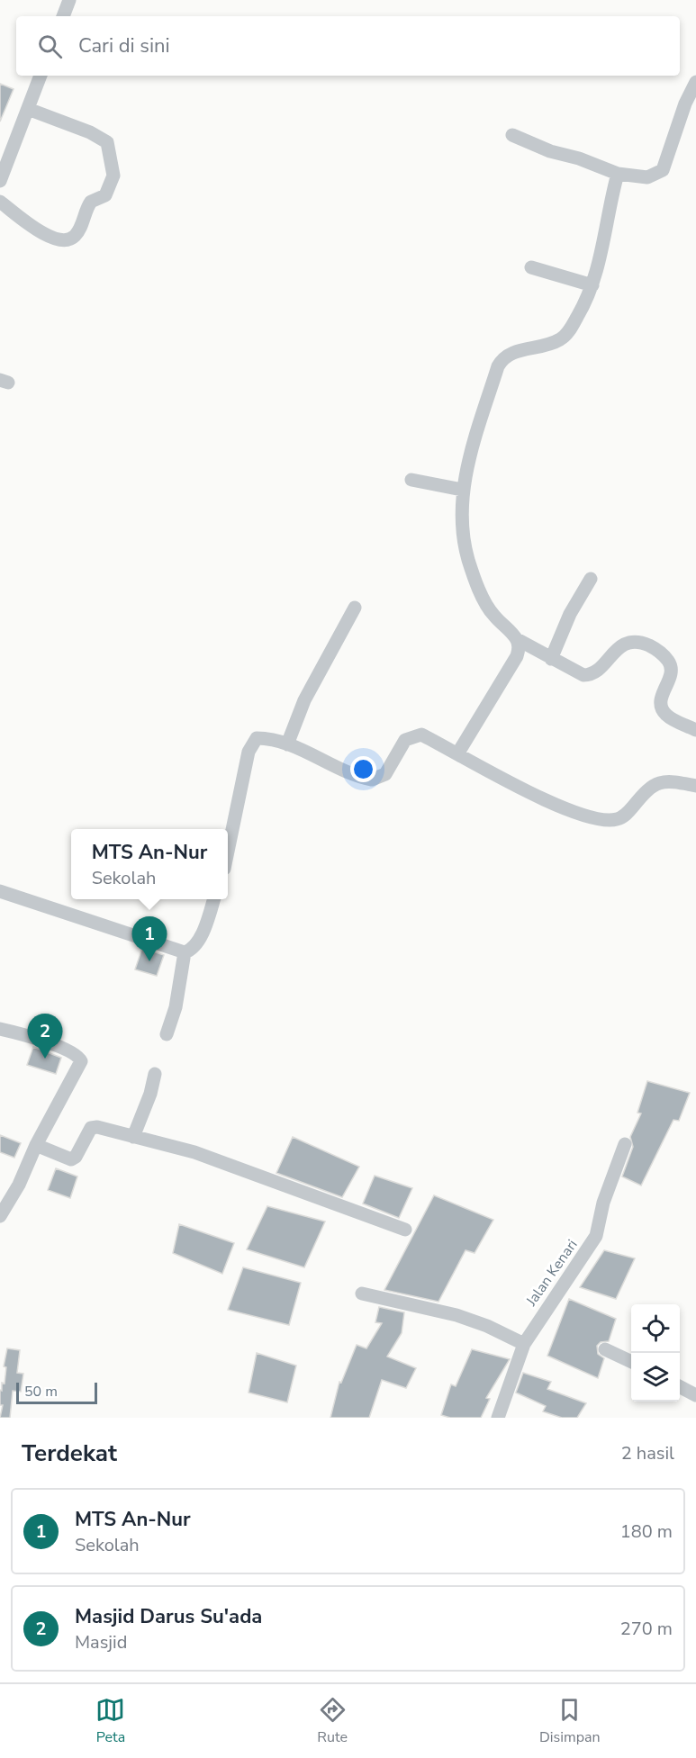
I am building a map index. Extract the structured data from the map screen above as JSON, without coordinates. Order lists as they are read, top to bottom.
{
  "streets": {
    "street": ["Jalan Kenari"]
  },
  "scale_bar": "50 m",
  "page": {
    "search": "Cari di sini",
    "popup": ["MTS An-Nur", "Sekolah"],
    "pins": ["1", "2"],
    "scale": "50 m",
    "heading": ["Terdekat", "2 hasil"],
    "list": [
      {
        "mark": "1",
        "name": "MTS An-Nur",
        "note": "Sekolah",
        "value": "180 m"
      },
      {
        "mark": "2",
        "name": "Masjid Darus Su'ada",
        "note": "Masjid",
        "value": "270 m"
      }
    ],
    "nav": ["Peta", "Rute", "Disimpan"]
  }
}
